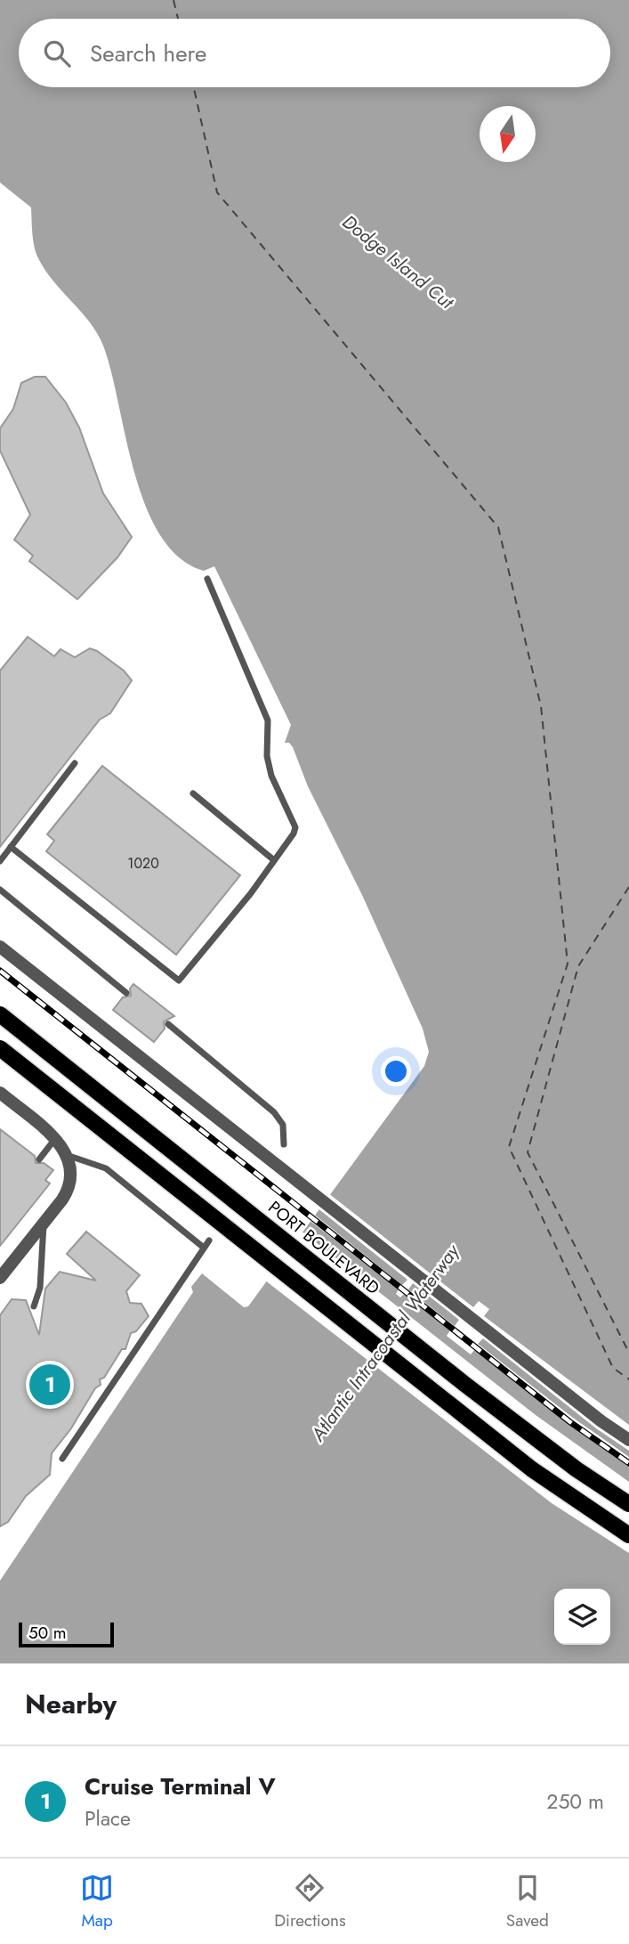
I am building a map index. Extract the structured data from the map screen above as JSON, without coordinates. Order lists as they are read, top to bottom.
{
  "streets": {
    "main road": ["PORT BOULEVARD"]
  },
  "water": ["Dodge Island Cut", "Atlantic Intracoastal Waterway"],
  "house_numbers": ["1020"],
  "scale_bar": "50 m",
  "north": "bottom",
  "page": {
    "search": "Search here",
    "pins": "1",
    "scale": "50 m",
    "heading": "Nearby",
    "list": [
      {
        "mark": "1",
        "name": "Cruise Terminal V",
        "note": "Place",
        "value": "250 m"
      }
    ],
    "nav": ["Map", "Directions", "Saved"]
  }
}
